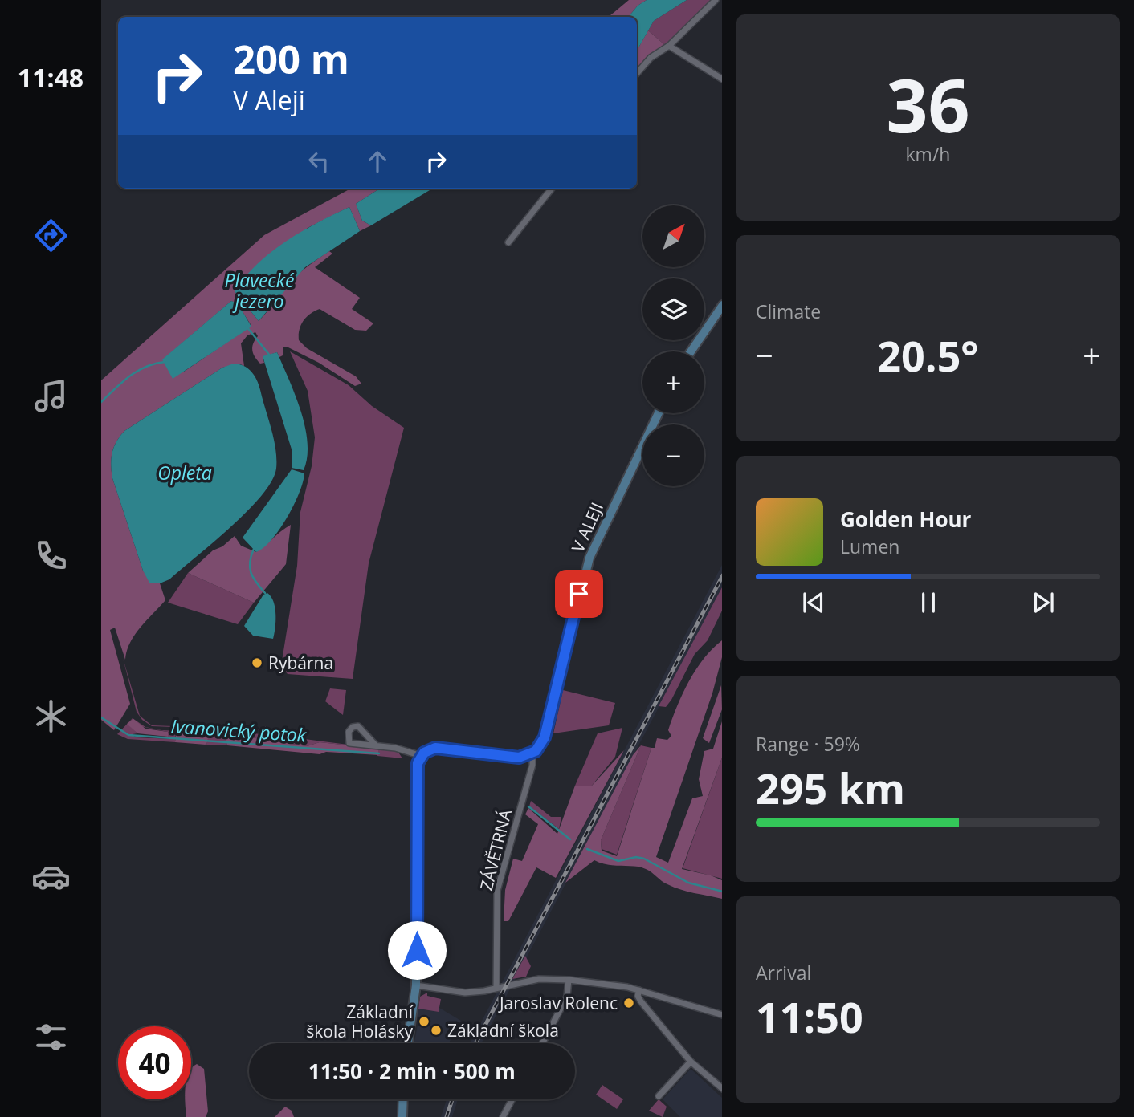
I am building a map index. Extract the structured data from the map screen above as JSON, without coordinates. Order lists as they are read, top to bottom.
{
  "streets": {
    "street": ["V ALEJI", "ZÁVĚTRNÁ"]
  },
  "crossings": [
    ["V ALEJI", "ZÁVĚTRNÁ"]
  ],
  "water": ["Plavecké jezero", "Opleta", "Ivanovický potok"],
  "places": [
    "Rybárna",
    "Jaroslav Rolenc",
    "Základní škola Holásky",
    "Základní škola"
  ],
  "north": "top right",
  "page": {
    "tabs": "11:48",
    "tile": [
      ["36", "km/h"],
      "Climate",
      ["Range · 59%", "295 km"],
      ["Arrival", "11:50"]
    ],
    "turn": ["200 m", "V Aleji"],
    "map_buttons": ["+", "−"],
    "heat": ["−", "20.5°", "+"],
    "song": ["Golden Hour", "Lumen"],
    "limit": "40",
    "trip": "11:50 · 2 min · 500 m"
  }
}
